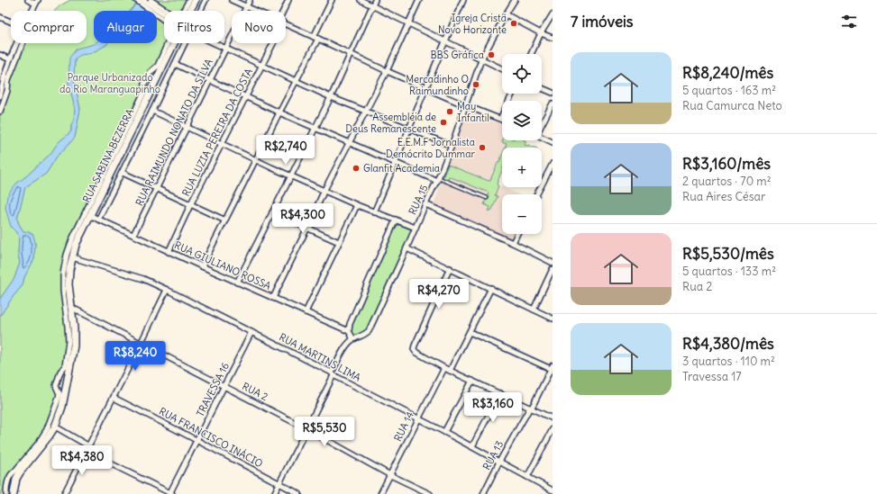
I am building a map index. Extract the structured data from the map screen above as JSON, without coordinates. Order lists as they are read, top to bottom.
{
  "streets": {
    "main road": ["RUA SABINA BEZERRA"],
    "street": [
      "RUA RAIMUNDO NONATO DA SILVA",
      "RUA LUZIA PEREIRA DA COSTA",
      "RUA 15",
      "RUA GIULIANO ROSSA",
      "RUA MARTINS LIMA",
      "TRAVESSA 16",
      "RUA 2",
      "RUA 14",
      "RUA FRANCISCO INÁCIO",
      "RUA 13"
    ]
  },
  "crossings": [
    ["RUA RAIMUNDO NONATO DA SILVA", "RUA GIULIANO ROSSA"],
    ["RUA LUZIA PEREIRA DA COSTA", "RUA GIULIANO ROSSA"],
    ["RUA SABINA BEZERRA", "RUA GIULIANO ROSSA"],
    ["RUA SABINA BEZERRA", "RUA MARTINS LIMA"],
    ["RUA SABINA BEZERRA", "RUA 2"],
    ["RUA 15", "RUA GIULIANO ROSSA"],
    ["RUA 15", "RUA MARTINS LIMA"],
    ["RUA 15", "RUA 2"],
    ["RUA 15", "RUA FRANCISCO INÁCIO"],
    ["RUA MARTINS LIMA", "TRAVESSA 16"],
    ["RUA MARTINS LIMA", "RUA 14"],
    ["RUA MARTINS LIMA", "RUA 13"],
    ["TRAVESSA 16", "RUA 2"],
    ["TRAVESSA 16", "RUA FRANCISCO INÁCIO"],
    ["RUA 2", "RUA 14"]
  ],
  "parks": ["Parque Urbanizado do Rio Maranguapinho"],
  "places": [
    "Igreja Cristã Novo Horizonte",
    "BBS Gráfica",
    "Mercadinho O Raimundinho",
    "May Infantil",
    "Assembléia de Deus Remanescente",
    "E.E.M.F Jornalista Demócrito Dummar",
    "Glanfit Academia"
  ],
  "page": {
    "heading": "7 imóveis",
    "chip": [
      "Comprar",
      "Alugar",
      "Filtros",
      "Novo"
    ],
    "list": [
      {
        "name": "R$8,240/mês",
        "note": "5 quartos · 163 m² · Rua Camurca Neto"
      },
      {
        "name": "R$3,160/mês",
        "note": "2 quartos · 70 m² · Rua Aires César"
      },
      {
        "name": "R$5,530/mês",
        "note": "5 quartos · 133 m² · Rua 2"
      },
      {
        "name": "R$4,380/mês",
        "note": "3 quartos · 110 m² · Travessa 17"
      }
    ],
    "map_buttons": ["+", "−"],
    "price": [
      "R$2,740",
      "R$4,300",
      "R$4,270",
      "R$8,240",
      "R$3,160",
      "R$5,530",
      "R$4,380"
    ]
  }
}
